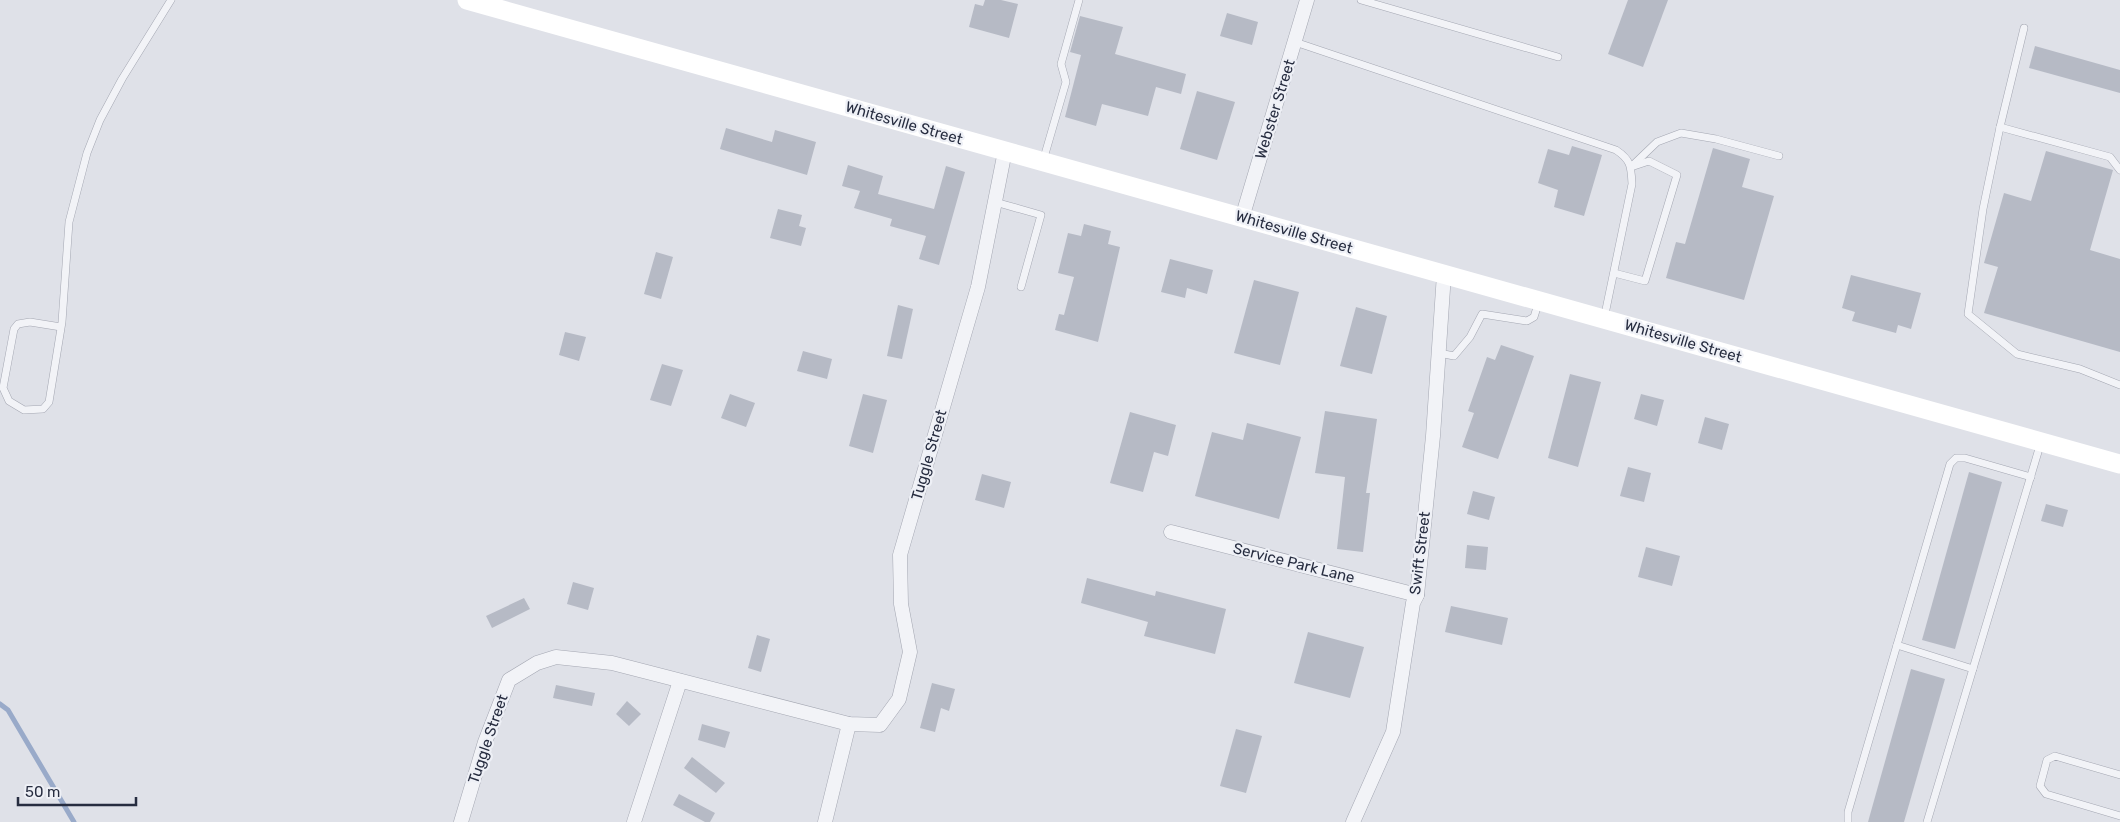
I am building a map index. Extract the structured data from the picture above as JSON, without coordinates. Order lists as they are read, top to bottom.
{
  "streets": {
    "main road": ["Whitesville Street"],
    "street": [
      "Webster Street",
      "Tuggle Street",
      "Swift Street",
      "Service Park Lane"
    ]
  },
  "crossings": [
    ["Webster Street", "Whitesville Street"],
    ["Whitesville Street", "Tuggle Street"],
    ["Whitesville Street", "Swift Street"],
    ["Swift Street", "Service Park Lane"]
  ],
  "scale_bar": "50 m"
}
